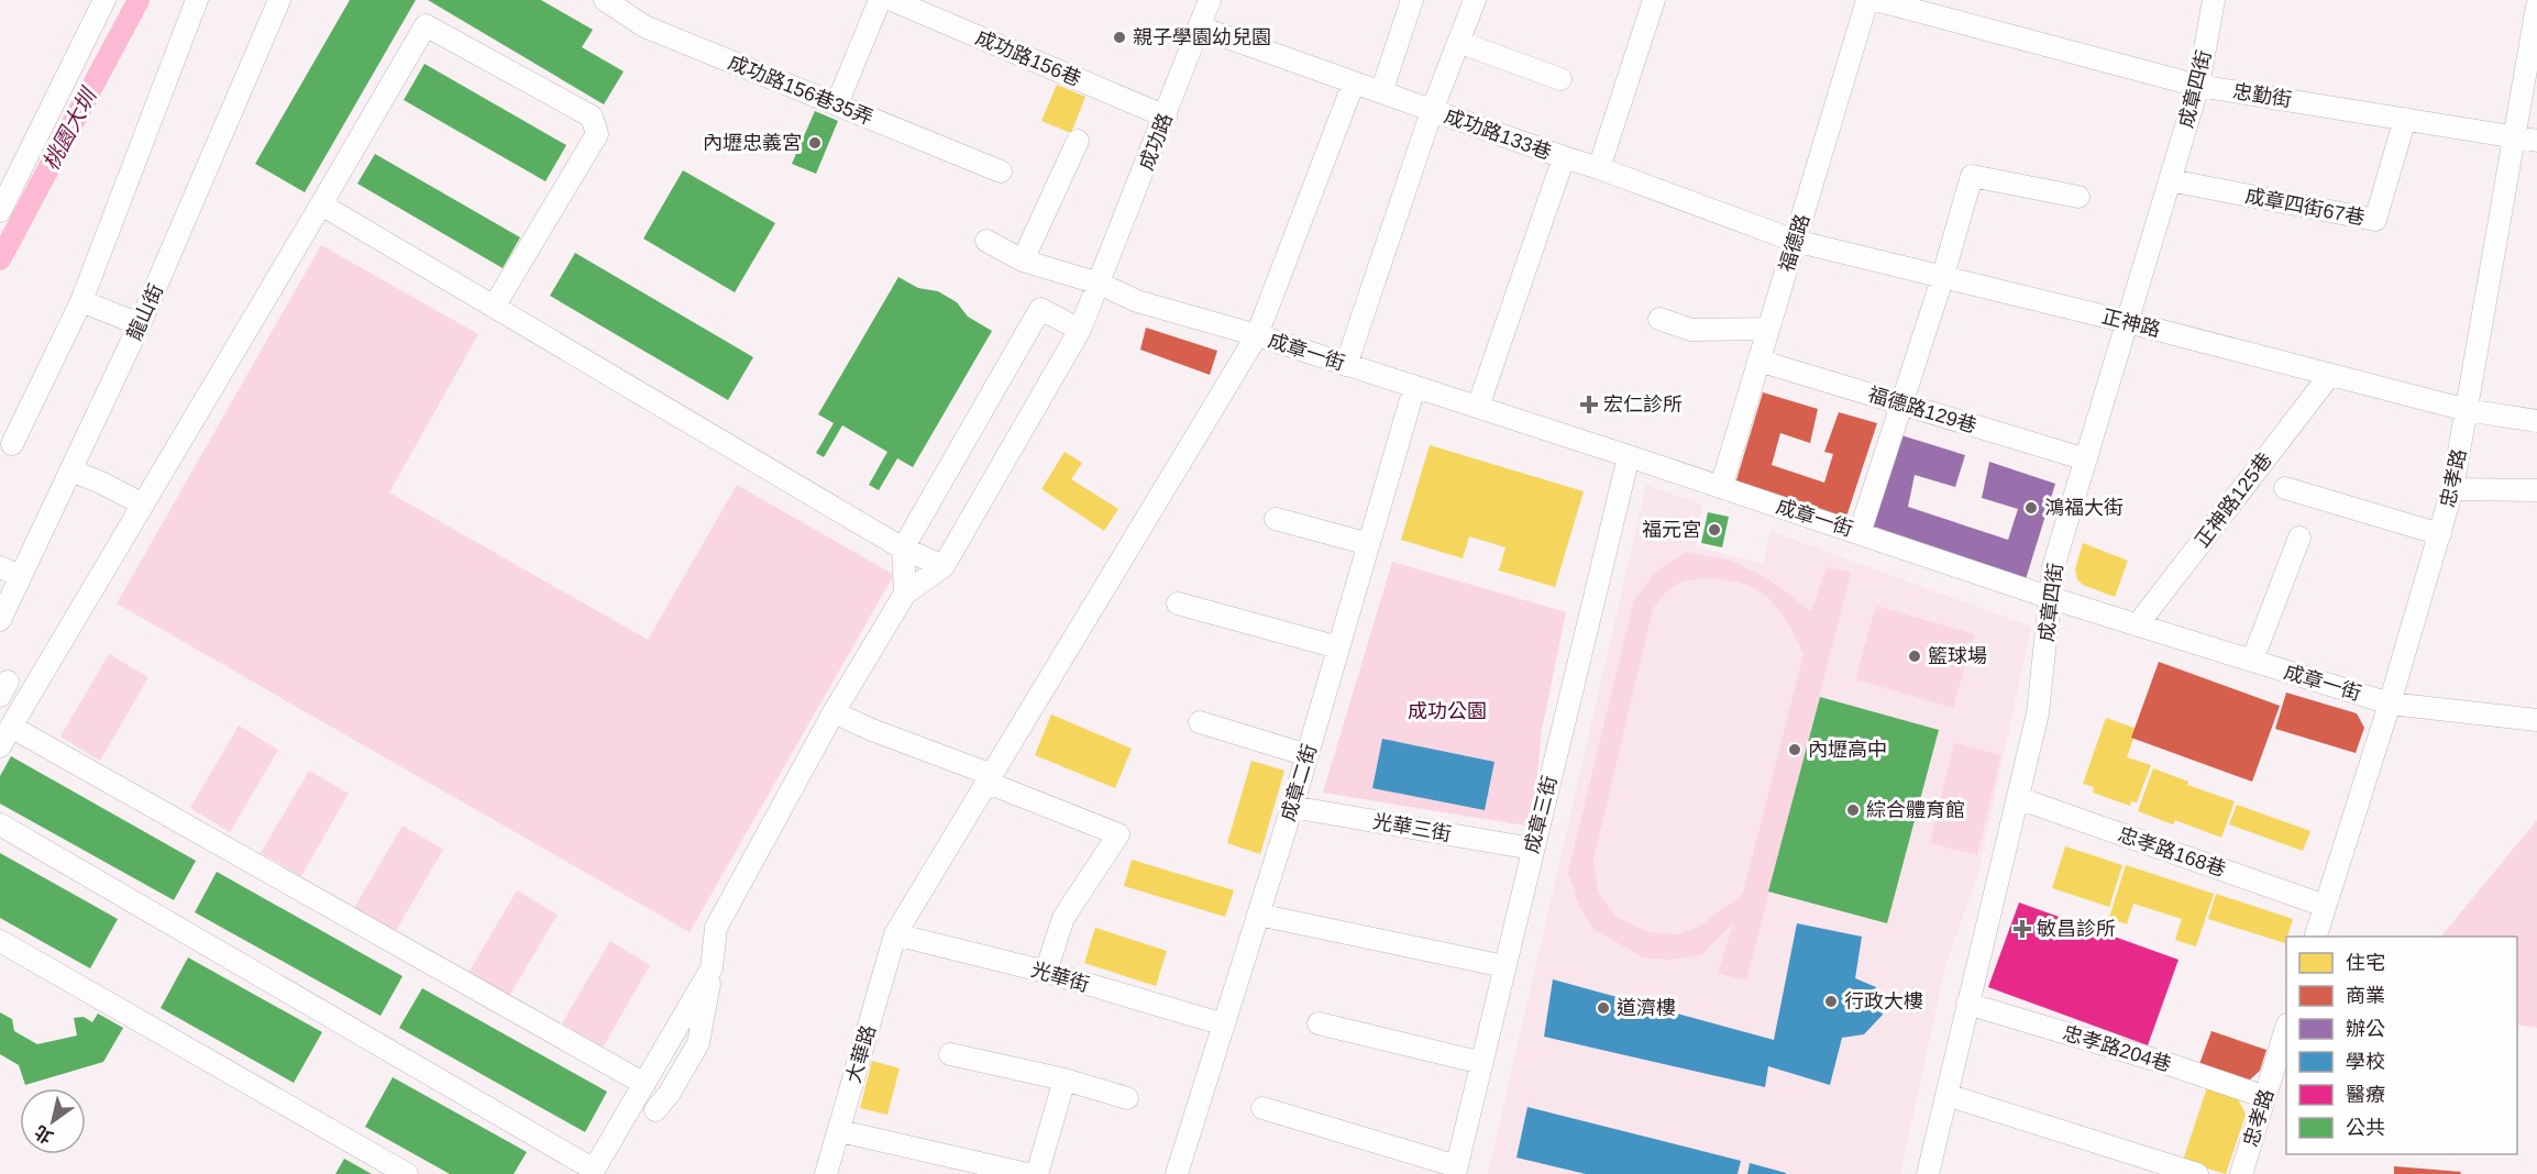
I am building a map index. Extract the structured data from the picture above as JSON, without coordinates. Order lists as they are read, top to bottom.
{
  "streets": {
    "street": [
      "成功路156巷",
      "成章四街",
      "成功路156巷35弄",
      "忠勤街",
      "成功路133巷",
      "成功路",
      "成章四街67巷",
      "福德路",
      "龍山街",
      "正神路",
      "成章一街",
      "福德路129巷",
      "忠孝路",
      "正神路125巷",
      "成章二街",
      "成章三街",
      "光華三街",
      "忠孝路168巷",
      "光華街",
      "忠孝路204巷",
      "大華路"
    ]
  },
  "crossings": [
    ["成功路156巷", "成功路"],
    ["成章四街", "忠勤街"],
    ["成章四街", "成章四街67巷"],
    ["成章四街", "正神路"],
    ["成章四街", "成章一街"],
    ["成章四街", "福德路129巷"],
    ["成章四街", "忠孝路168巷"],
    ["成章四街", "忠孝路204巷"],
    ["忠勤街", "成章四街67巷"],
    ["忠勤街", "忠孝路"],
    ["成功路133巷", "成功路"],
    ["成功路133巷", "福德路"],
    ["成功路133巷", "正神路"],
    ["成功路133巷", "大華路"],
    ["成功路", "成章一街"],
    ["福德路", "正神路"],
    ["福德路", "成章一街"],
    ["福德路", "福德路129巷"],
    ["正神路", "忠孝路"],
    ["正神路", "正神路125巷"],
    ["成章一街", "忠孝路"],
    ["成章一街", "正神路125巷"],
    ["成章一街", "成章二街"],
    ["成章一街", "成章三街"],
    ["成章一街", "大華路"],
    ["忠孝路", "忠孝路168巷"],
    ["忠孝路", "忠孝路204巷"],
    ["成章二街", "光華三街"],
    ["成章二街", "光華街"],
    ["成章三街", "光華三街"],
    ["光華街", "大華路"]
  ],
  "water": ["桃園大圳"],
  "parks": ["成功公園"],
  "places": {
    "other": [
      "親子學園幼兒園",
      "內壢忠義宮",
      "鴻福大街",
      "福元宮",
      "籃球場",
      "內壢高中",
      "綜合體育館",
      "行政大樓",
      "道濟樓"
    ],
    "health": ["宏仁診所", "敏昌診所"]
  },
  "legend": [
    "住宅",
    "商業",
    "辦公",
    "學校",
    "醫療",
    "公共"
  ],
  "north": "bottom left"
}
